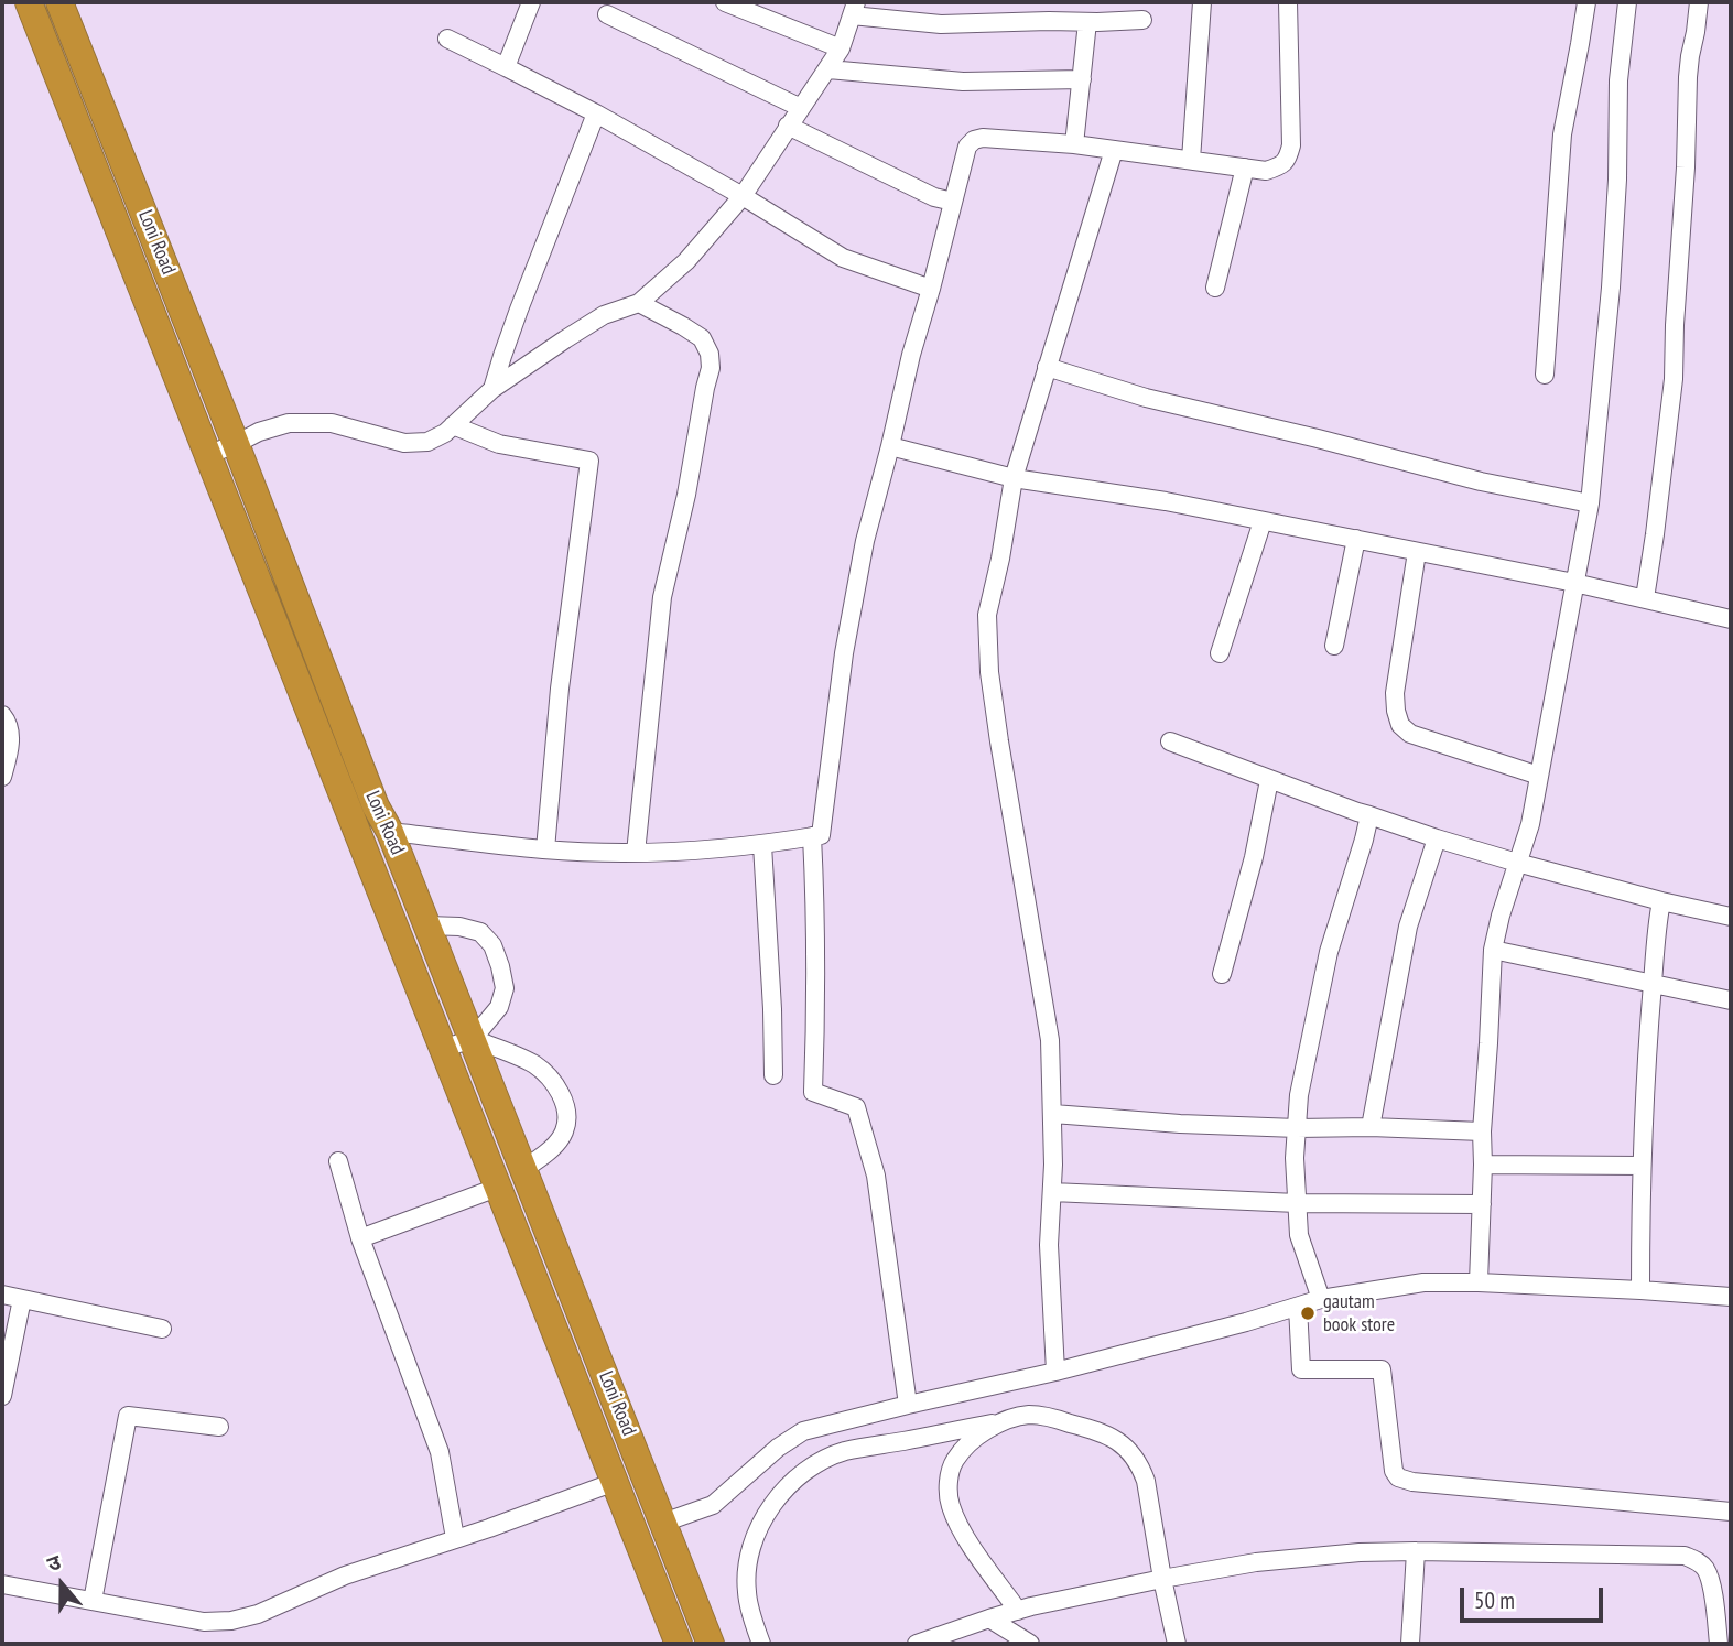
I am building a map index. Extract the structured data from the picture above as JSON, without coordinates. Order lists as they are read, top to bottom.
{
  "streets": {
    "highway": ["Loni Road"]
  },
  "places": ["gautam book store"],
  "scale_bar": "50 m",
  "north": "top"
}
